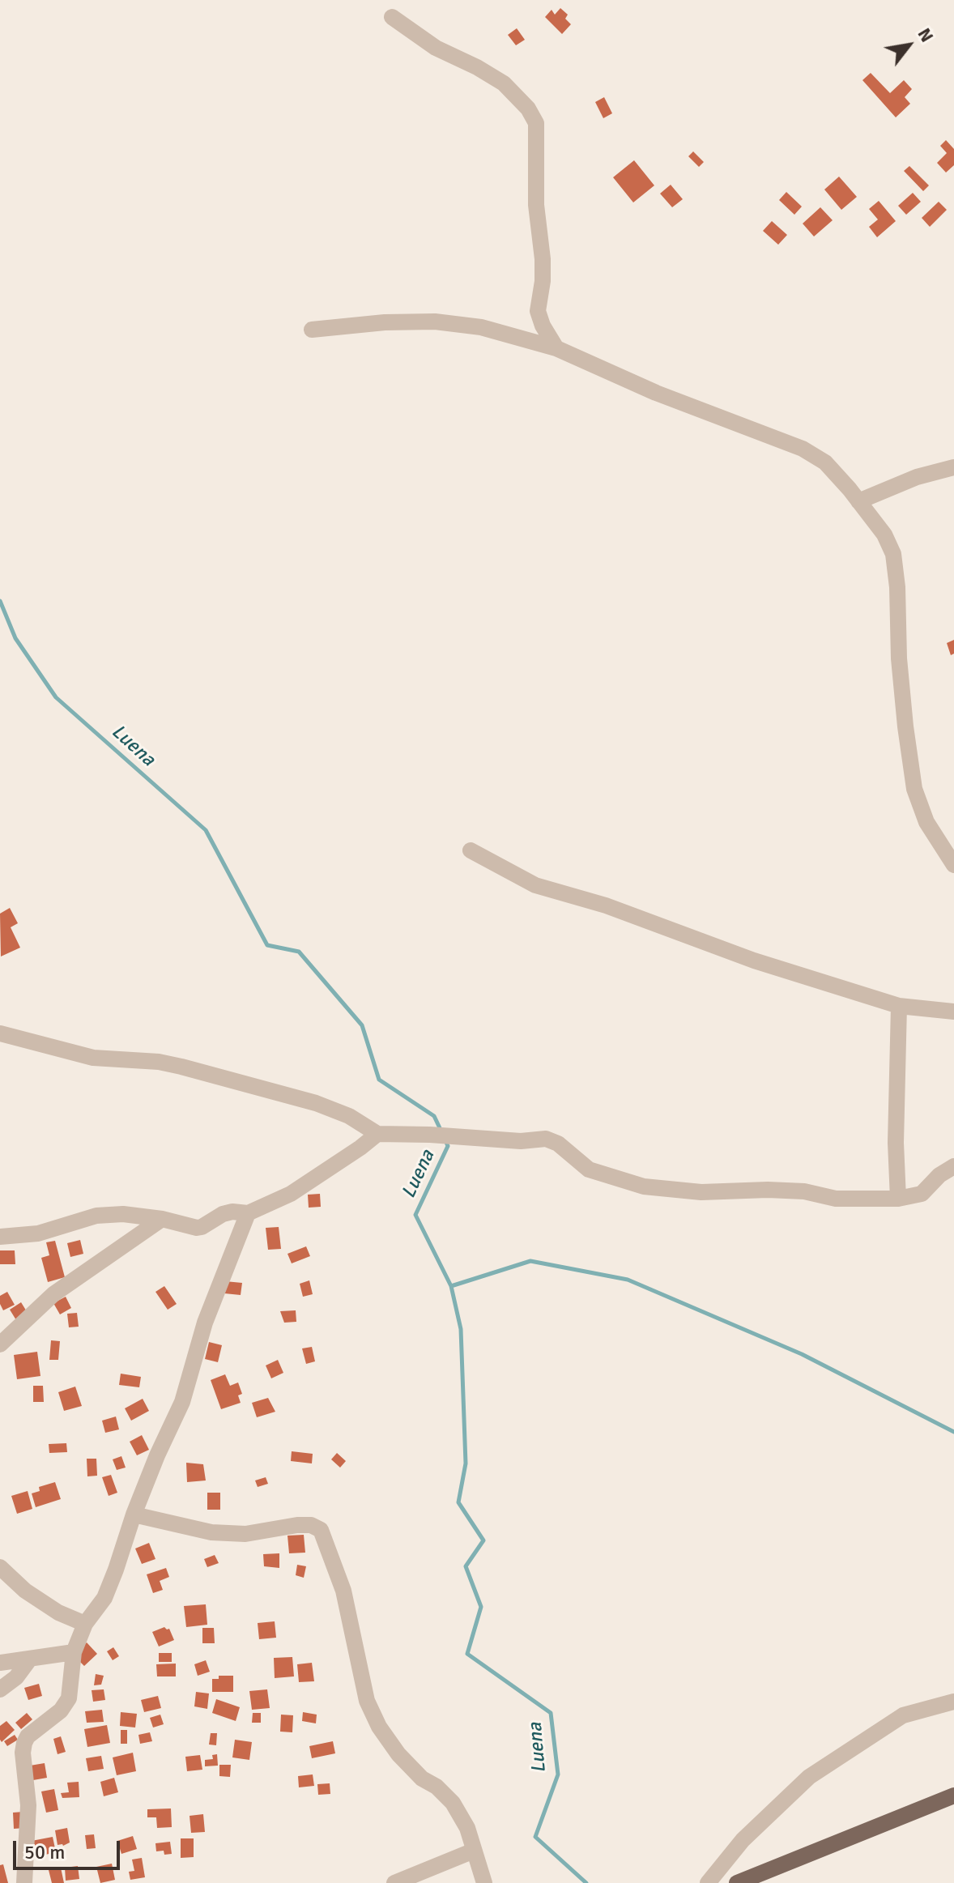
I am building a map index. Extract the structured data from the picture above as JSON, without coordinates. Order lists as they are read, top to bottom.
{
  "water": ["Luena"],
  "scale_bar": "50 m",
  "north": "top right"
}
